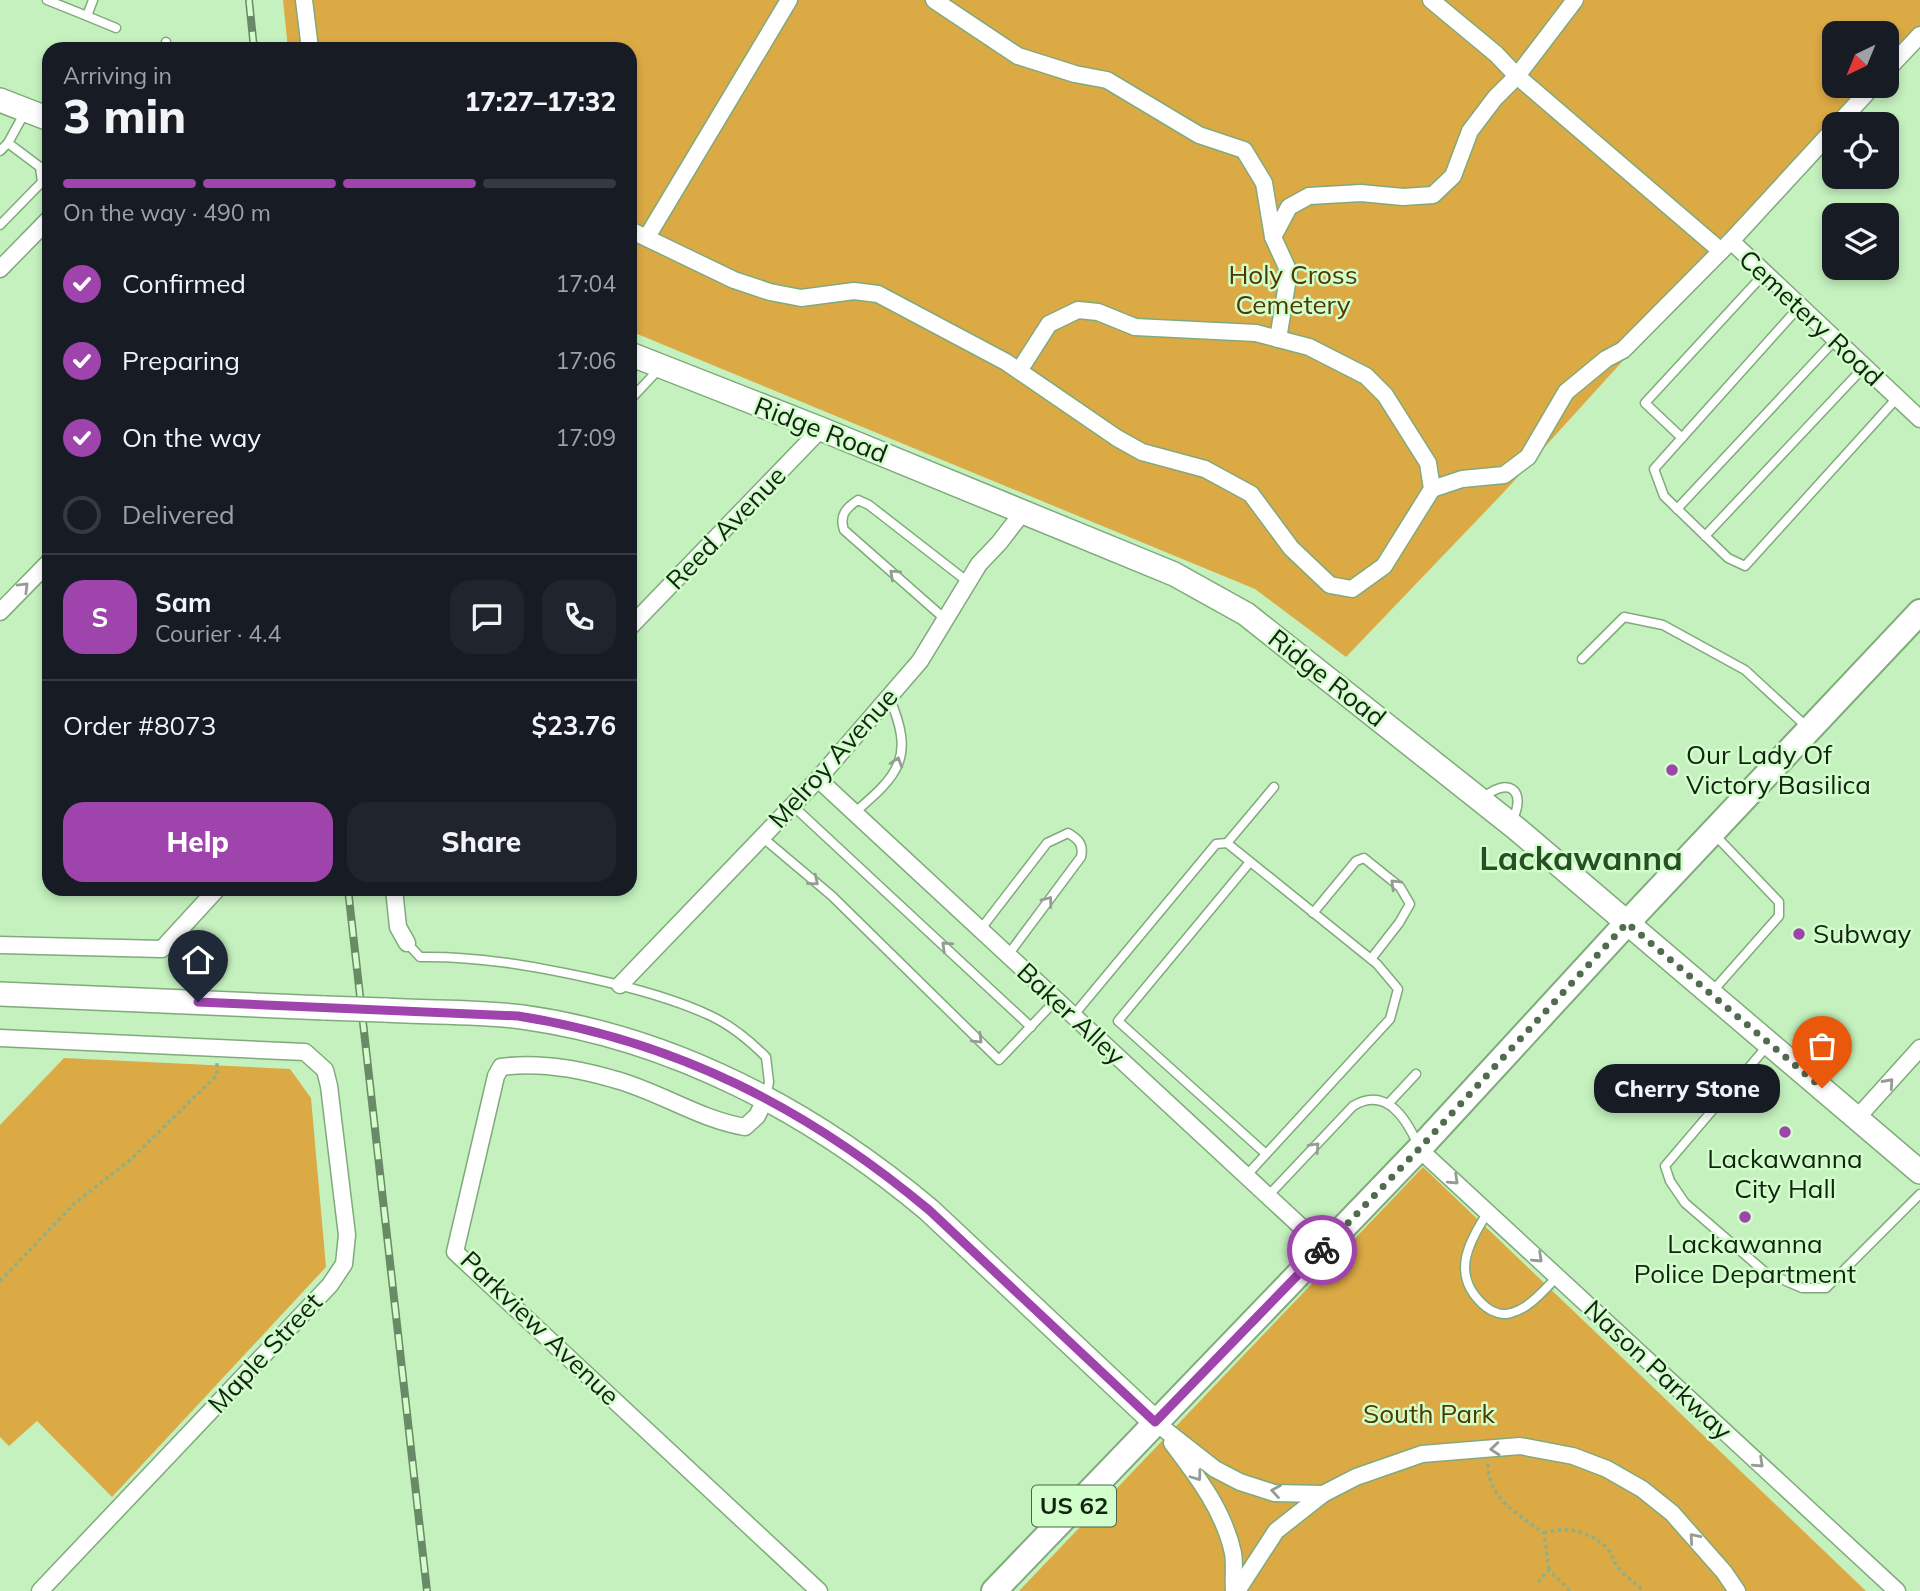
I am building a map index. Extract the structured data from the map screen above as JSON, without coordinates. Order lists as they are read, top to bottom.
{
  "streets": {
    "main road": ["Ridge Road", "US 62"],
    "street": [
      "Cemetery Road",
      "Reed Avenue",
      "Melroy Avenue",
      "Baker Alley",
      "Parkview Avenue",
      "Maple Street",
      "Nason Parkway"
    ]
  },
  "crossings": [
    ["Ridge Road", "Reed Avenue"],
    ["Ridge Road", "Melroy Avenue"],
    ["Ridge Road", "US 62"],
    ["Melroy Avenue", "Baker Alley"],
    ["Baker Alley", "US 62"],
    ["Nason Parkway", "US 62"]
  ],
  "districts": ["Lackawanna"],
  "parks": ["Holy Cross Cemetery", "South Park"],
  "places": [
    "Our Lady Of Victory Basilica",
    "Subway",
    "Cherry Stone",
    "Lackawanna City Hall",
    "Lackawanna Police Department"
  ],
  "north": "bottom left",
  "page": {
    "heading": ["3 min", "Arriving in", "17:27–17:32"],
    "panel": [
      "Sam",
      "Courier · 4.4",
      "Order #8073",
      "$23.76"
    ],
    "bar": "On the way · 490 m",
    "list": [
      ["Confirmed", "17:04"],
      ["Preparing", "17:06"],
      ["On the way", "17:09"],
      "Delivered"
    ],
    "round": "S",
    "buttons": ["Help", "Share"],
    "bubble": "Cherry Stone"
  }
}
